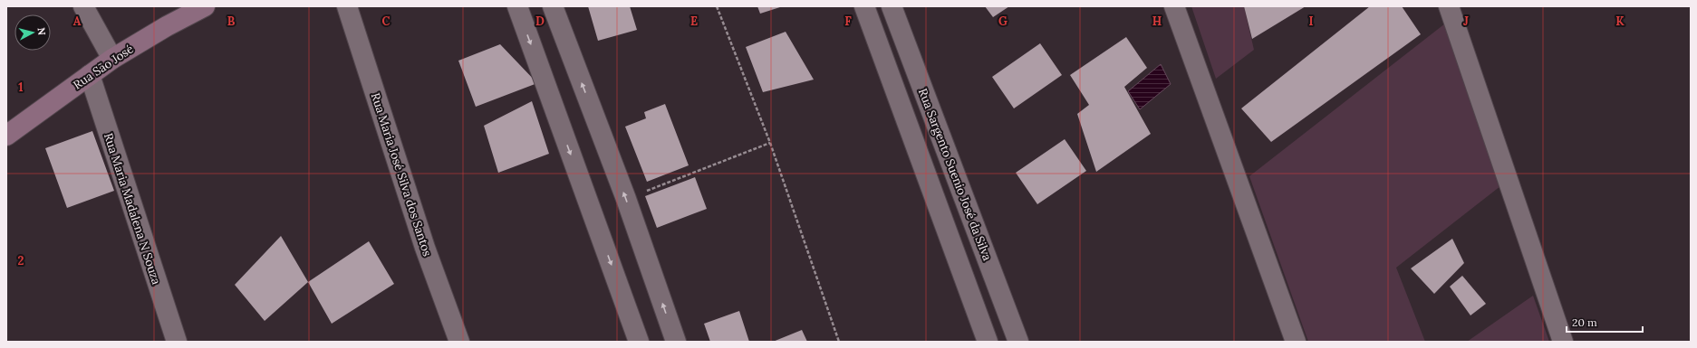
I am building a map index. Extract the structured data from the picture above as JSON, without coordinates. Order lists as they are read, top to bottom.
{
  "streets": {
    "main road": ["Rua São José"],
    "street": ["Rua Maria José Silva dos Santos", "Rua Sargento Suenio José da Silva", "Rua Maria Madalena N Souza"]
  },
  "crossings": [
    ["Rua São José", "Rua Maria Madalena N Souza"]
  ],
  "scale_bar": "20 m",
  "north": "right",
  "grid": {
    "columns": [
      "A",
      "B",
      "C",
      "D",
      "E",
      "F",
      "G",
      "H",
      "I",
      "J",
      "K"
    ],
    "rows": ["1", "2"]
  }
}
